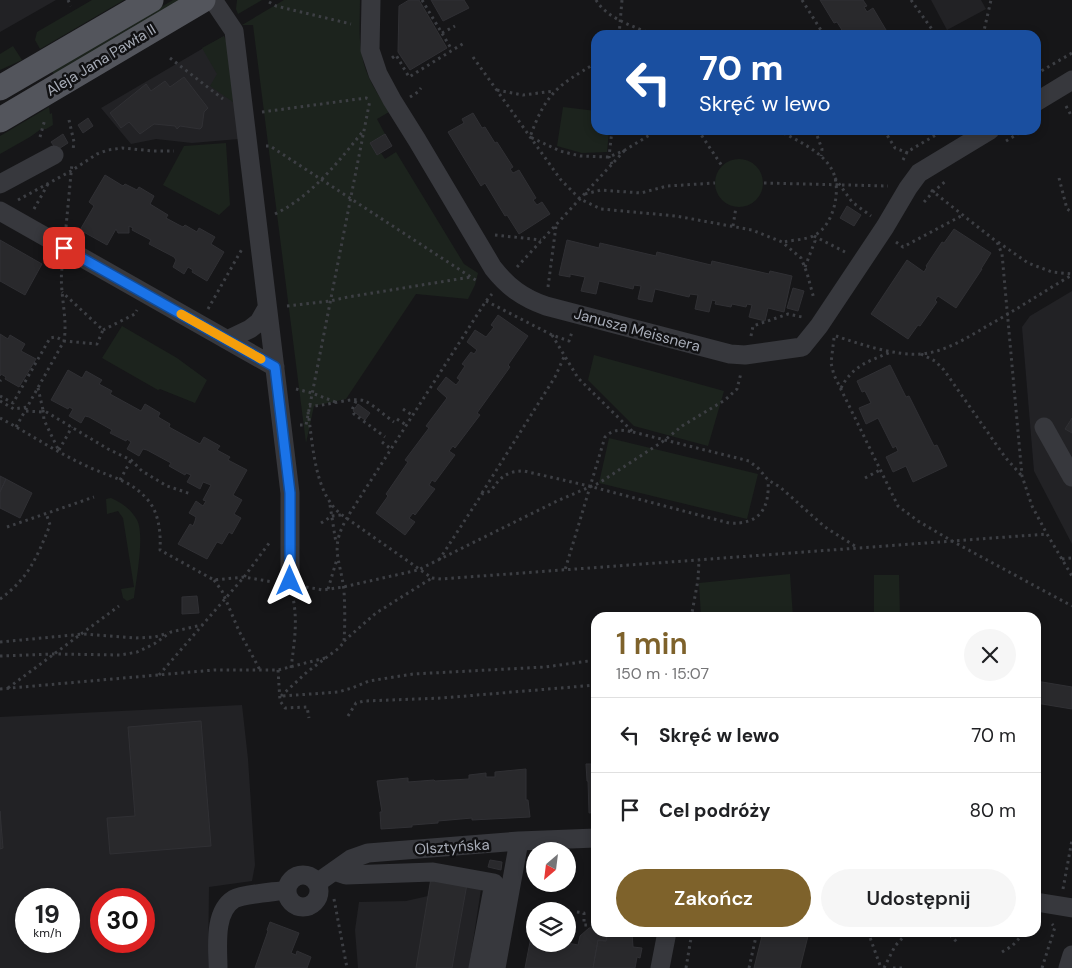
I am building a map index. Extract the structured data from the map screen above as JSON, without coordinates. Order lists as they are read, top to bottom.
{
  "streets": {
    "main road": ["Aleja Jana Pawła II"],
    "street": ["Janusza Meissnera", "Olsztyńska"]
  },
  "north": "bottom left",
  "page": {
    "turn": ["70 m", "Skręć w lewo"],
    "heading": ["1 min", "150 m · 15:07"],
    "list": [
      {
        "name": "Skręć w lewo",
        "value": "70 m"
      },
      {
        "name": "Cel podróży",
        "value": "80 m"
      }
    ],
    "buttons": ["Zakończ", "Udostępnij"],
    "speed": "19 km/h",
    "limit": "30"
  }
}
